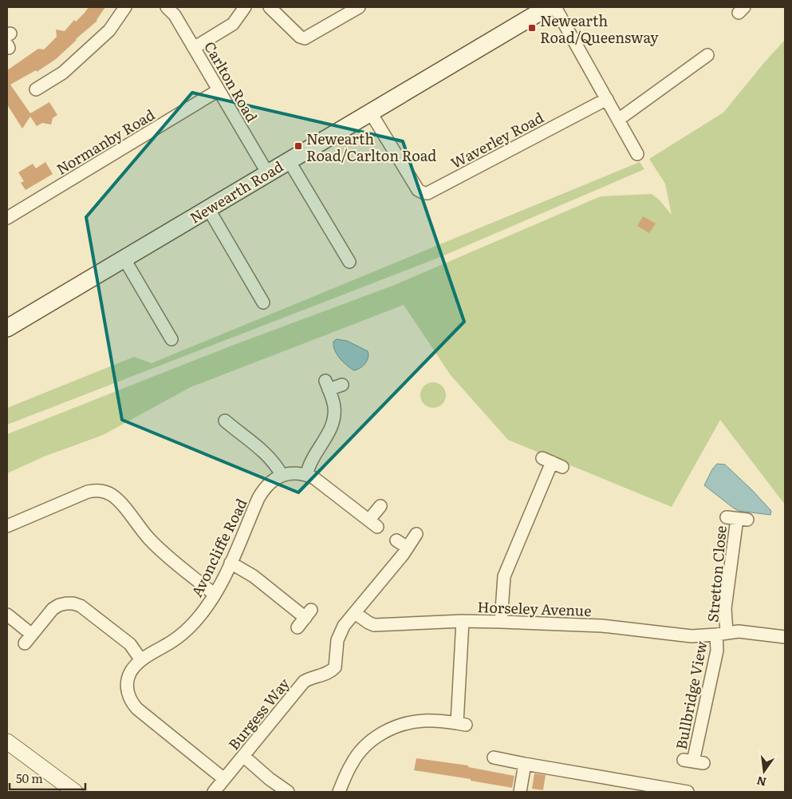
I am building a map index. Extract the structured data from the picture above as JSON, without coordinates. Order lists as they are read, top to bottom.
{
  "streets": {
    "main road": ["Newearth Road"],
    "street": [
      "Carlton Road",
      "Waverley Road",
      "Normanby Road",
      "Avoncliffe Road",
      "Stretton Close",
      "Horseley Avenue",
      "Bullbridge View",
      "Burgess Way"
    ]
  },
  "crossings": [
    ["Carlton Road", "Normanby Road"],
    ["Carlton Road", "Newearth Road"],
    ["Waverley Road", "Newearth Road"],
    ["Avoncliffe Road", "Burgess Way"],
    ["Stretton Close", "Horseley Avenue"],
    ["Stretton Close", "Bullbridge View"],
    ["Horseley Avenue", "Bullbridge View"],
    ["Horseley Avenue", "Burgess Way"]
  ],
  "places": {
    "transit": ["Newearth Road/Queensway", "Newearth Road/Carlton Road"]
  },
  "scale_bar": "50 m",
  "north": "bottom"
}
